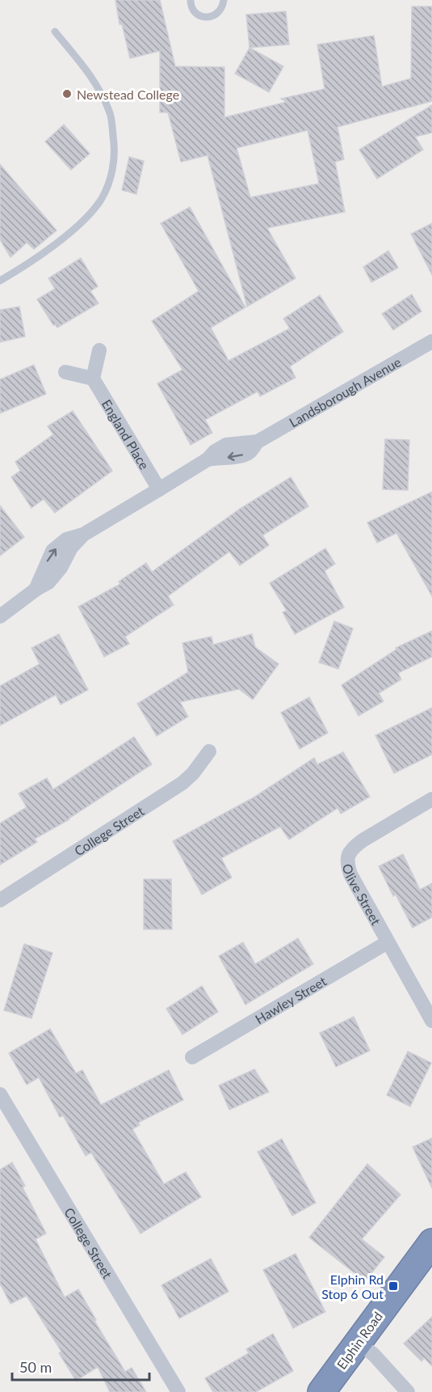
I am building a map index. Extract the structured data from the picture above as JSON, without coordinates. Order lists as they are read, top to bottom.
{
  "streets": {
    "highway": ["Elphin Road"],
    "street": [
      "Landsborough Avenue",
      "England Place",
      "College Street",
      "Olive Street",
      "Hawley Street"
    ]
  },
  "crossings": [
    ["Landsborough Avenue", "England Place"],
    ["Olive Street", "Hawley Street"]
  ],
  "places": {
    "other": ["Newstead College"],
    "transit": ["Elphin Rd Stop 6 Out"]
  },
  "scale_bar": "50 m"
}
